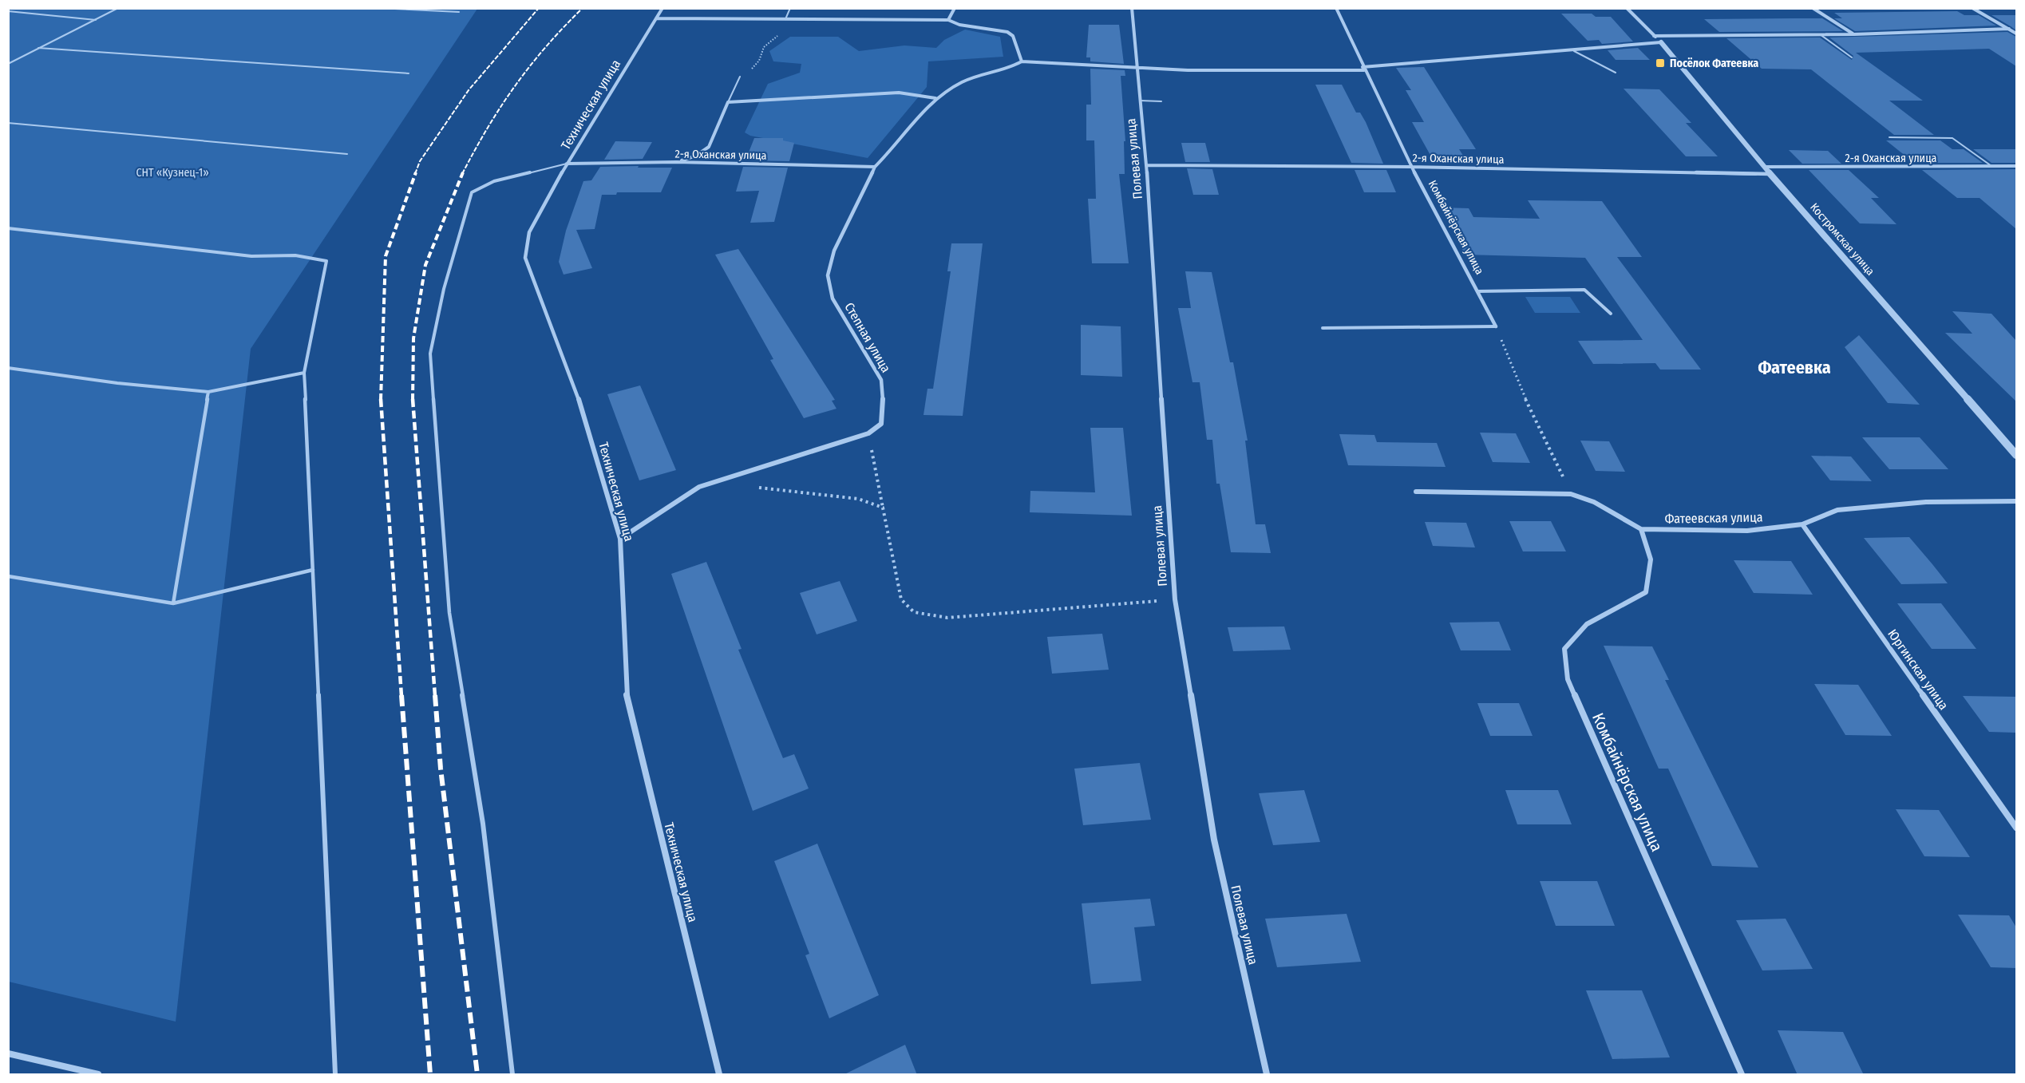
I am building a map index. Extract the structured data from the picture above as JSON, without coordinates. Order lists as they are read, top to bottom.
{
  "streets": {
    "street": [
      "Техническая улица",
      "2-я Оханская улица",
      "Полевая улица",
      "Комбайнёрская улица",
      "Костромская улица",
      "Степная улица",
      "Фатеевская улица",
      "Юргинская улица"
    ]
  },
  "crossings": [
    ["Техническая улица", "2-я Оханская улица"],
    ["2-я Оханская улица", "Полевая улица"],
    ["2-я Оханская улица", "Комбайнёрская улица"],
    ["2-я Оханская улица", "Костромская улица"],
    ["2-я Оханская улица", "Степная улица"],
    ["Комбайнёрская улица", "Фатеевская улица"],
    ["Фатеевская улица", "Юргинская улица"]
  ],
  "districts": ["Фатеевка"],
  "parks": ["СНТ «Кузнец-1»"],
  "places": {
    "transit": ["Посёлок Фатеевка"]
  }
}
